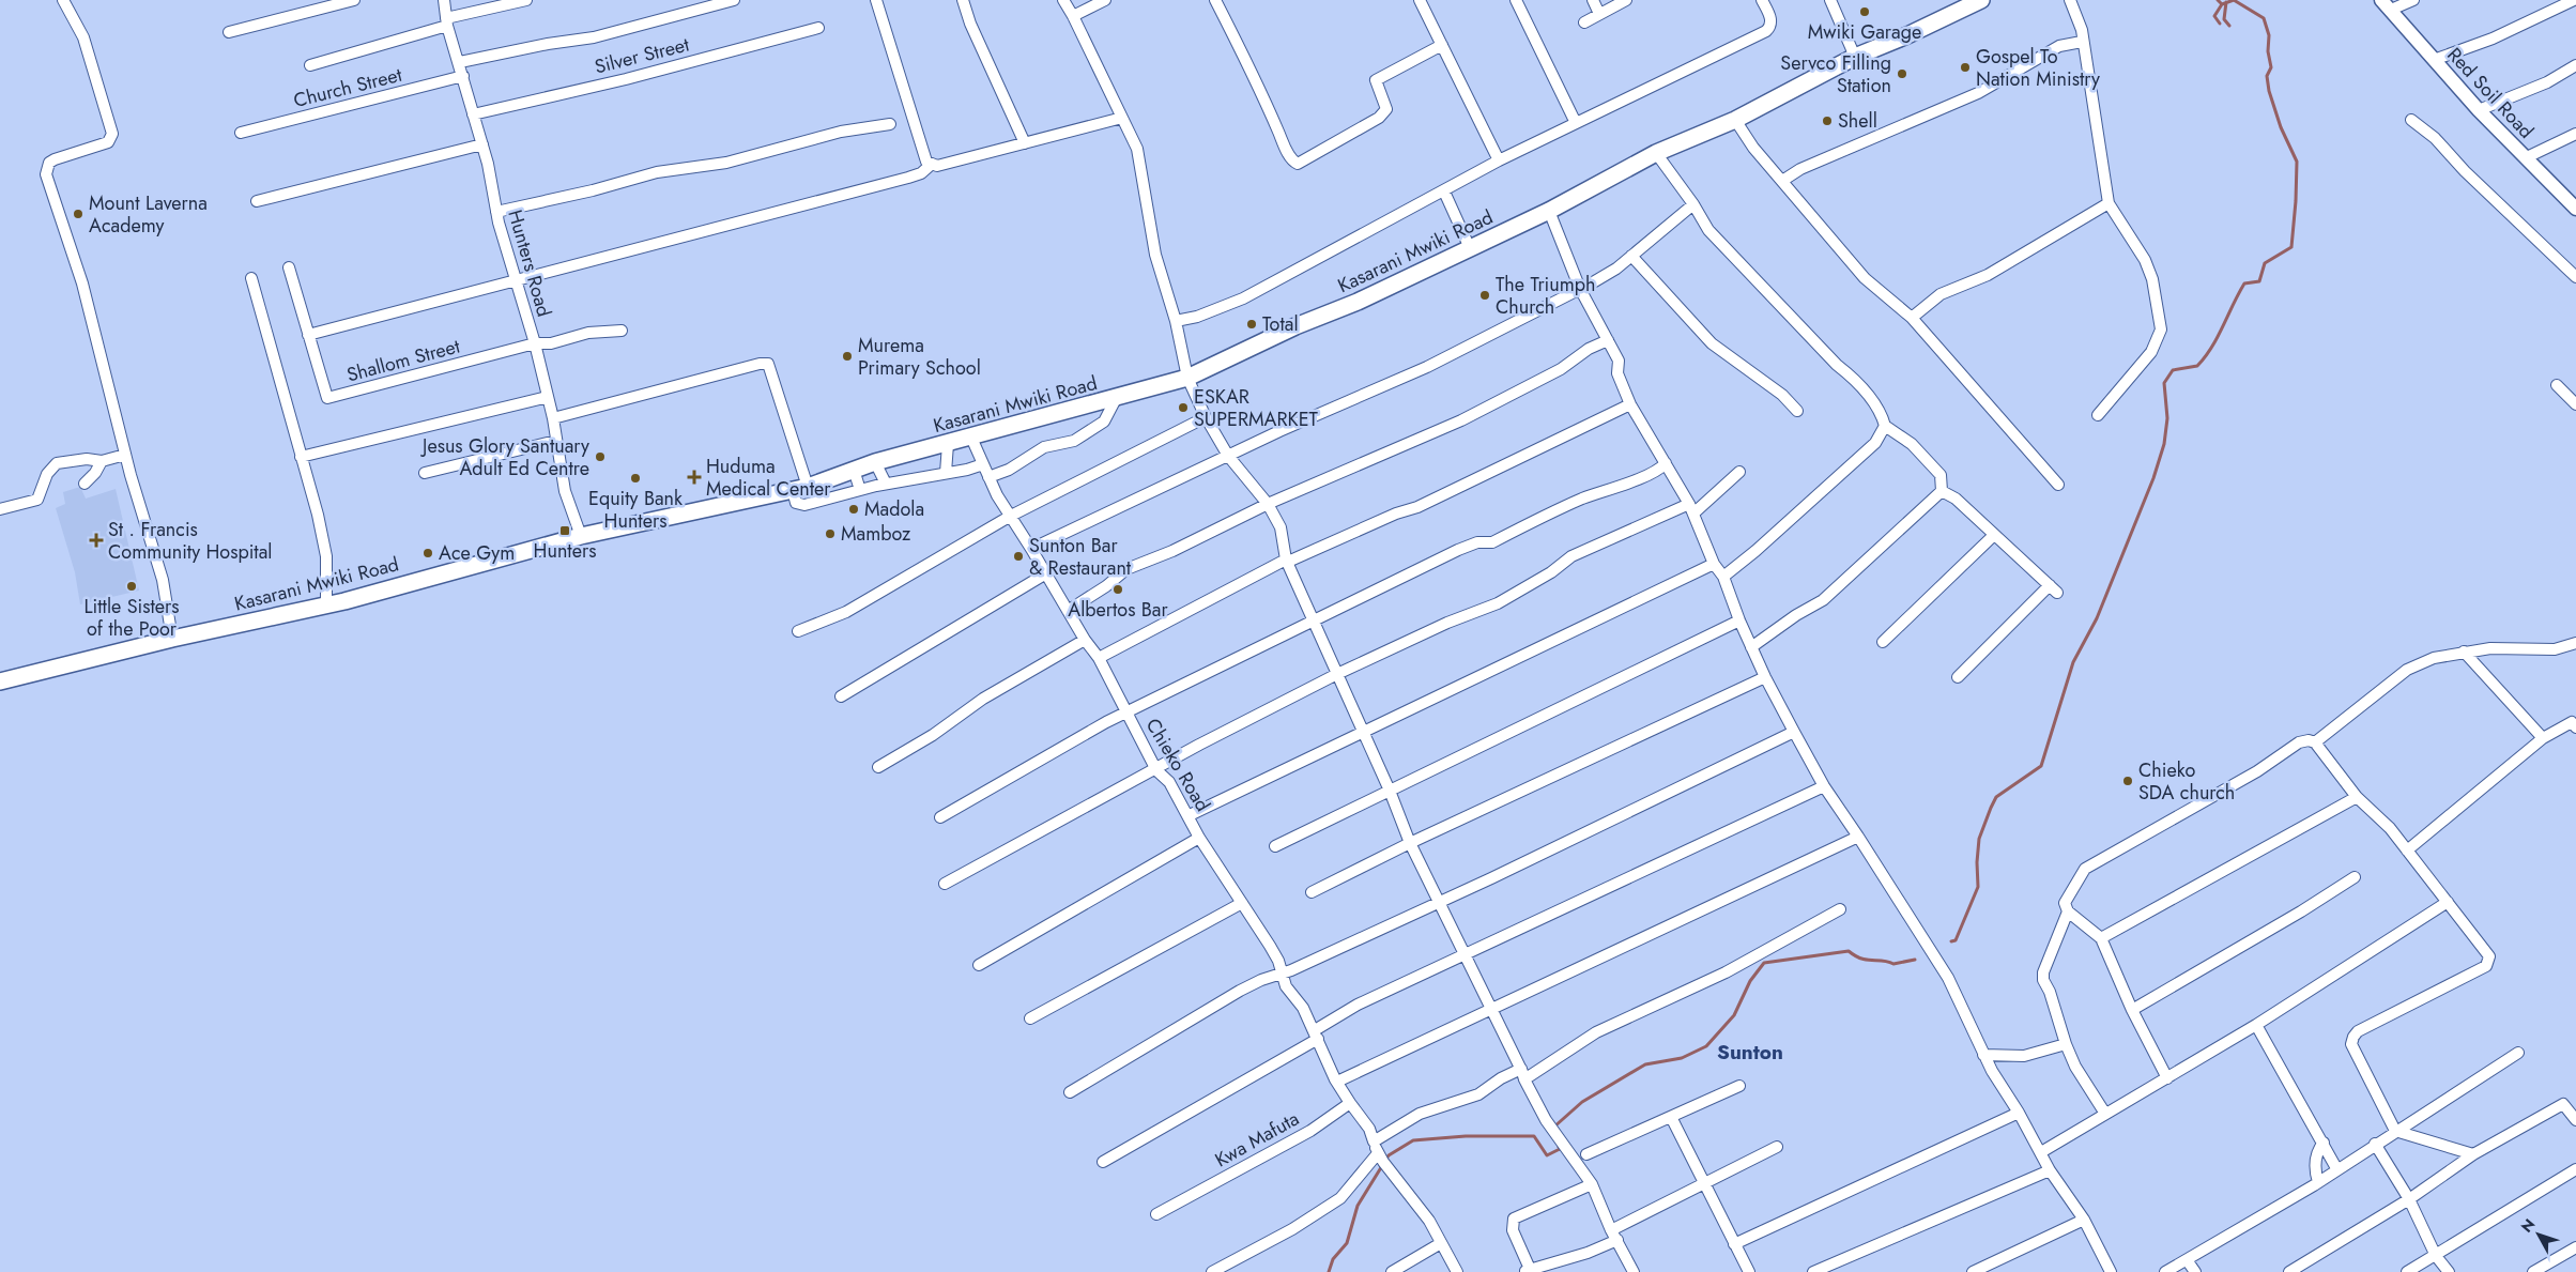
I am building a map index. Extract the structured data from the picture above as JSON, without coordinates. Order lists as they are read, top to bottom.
{
  "streets": {
    "main road": ["Kasarani Mwiki Road"],
    "street": [
      "Silver Street",
      "Church Street",
      "Red Soil Road",
      "Hunters Road",
      "Shallom Street",
      "Chieko Road",
      "Kwa Mafuta"
    ]
  },
  "crossings": [
    ["Silver Street", "Hunters Road"],
    ["Church Street", "Hunters Road"],
    ["Kasarani Mwiki Road", "Hunters Road"],
    ["Kasarani Mwiki Road", "Chieko Road"],
    ["Hunters Road", "Shallom Street"]
  ],
  "districts": ["Sunton"],
  "places": {
    "other": [
      "Mwiki Garage",
      "Gospel To Nation Ministry",
      "Servco Filling Station",
      "Shell",
      "Mount Laverna Academy",
      "The Triumph Church",
      "Total",
      "Murema Primary School",
      "ESKAR SUPERMARKET",
      "Jesus Glory Santuary Adult Ed Centre",
      "Equity Bank Hunters",
      "Madola",
      "Mamboz",
      "Ace Gym",
      "Sunton Bar & Restaurant",
      "Little Sisters of the Poor",
      "Albertos Bar",
      "Chieko SDA church"
    ],
    "health": ["Huduma Medical Center", "St . Francis Community Hospital"],
    "transit": ["Hunters"]
  },
  "north": "top left"
}
